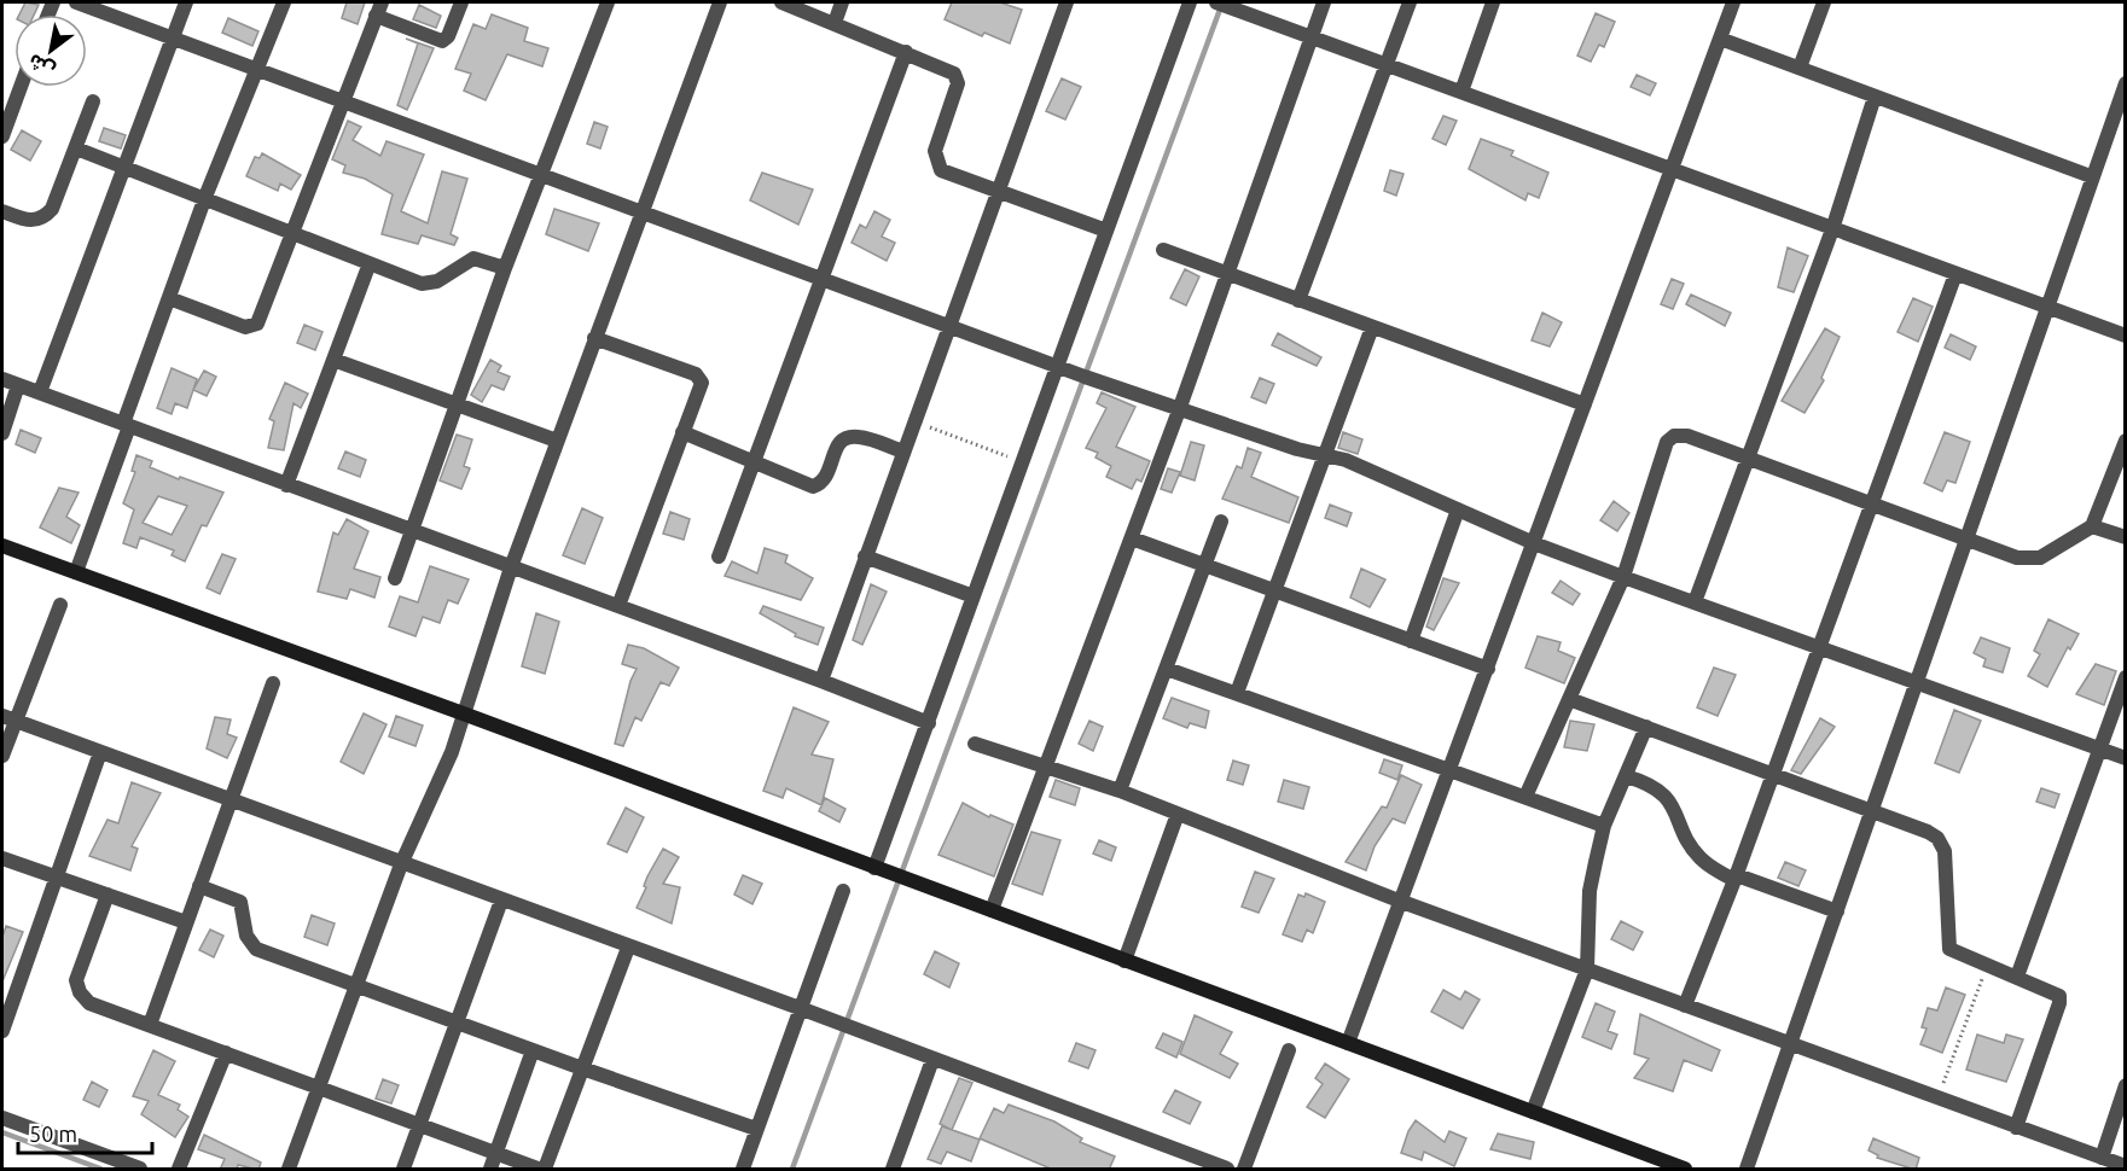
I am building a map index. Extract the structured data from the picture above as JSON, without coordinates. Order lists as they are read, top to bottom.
{
  "scale_bar": "50 m",
  "north": "bottom left"
}
